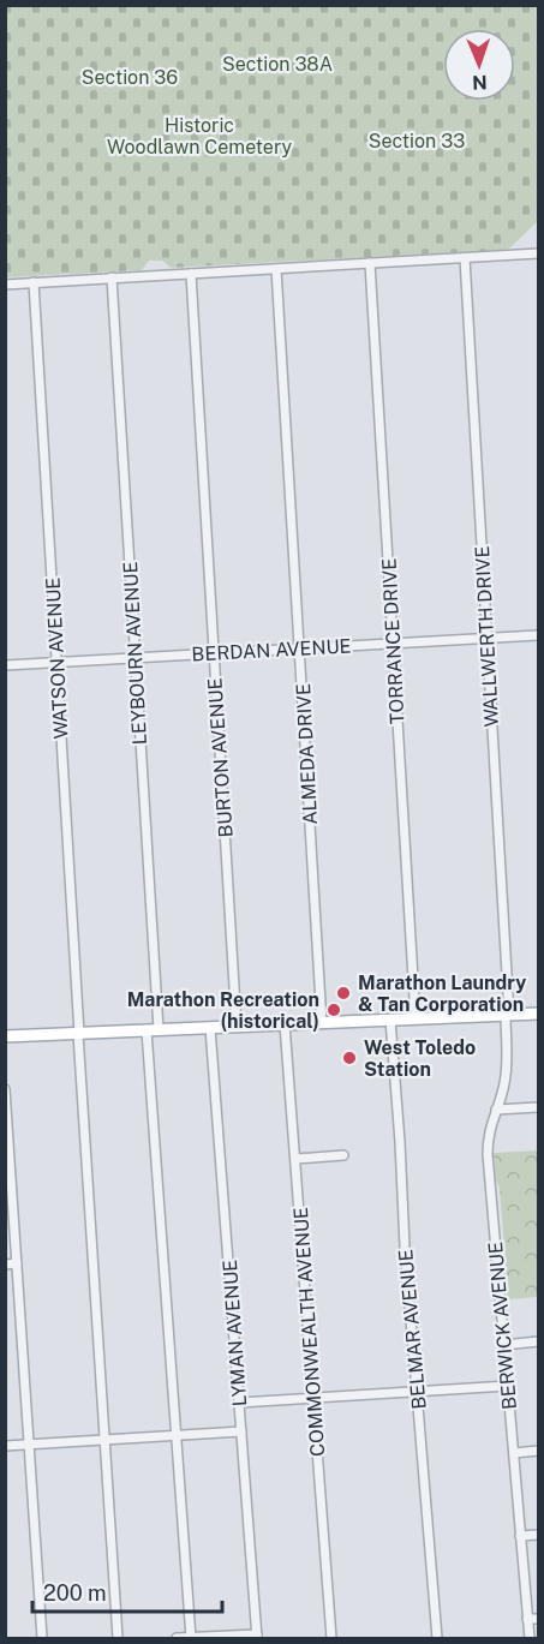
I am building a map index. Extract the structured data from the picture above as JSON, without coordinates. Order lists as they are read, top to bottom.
{
  "streets": {
    "street": [
      "WALLWERTH DRIVE",
      "TORRANCE DRIVE",
      "BERDAN AVENUE",
      "LEYBOURN AVENUE",
      "WATSON AVENUE",
      "ALMEDA DRIVE",
      "BURTON AVENUE",
      "BERWICK AVENUE",
      "BELMAR AVENUE",
      "COMMONWEALTH AVENUE",
      "LYMAN AVENUE"
    ]
  },
  "crossings": [
    ["WALLWERTH DRIVE", "BERDAN AVENUE"],
    ["WALLWERTH DRIVE", "BERWICK AVENUE"],
    ["TORRANCE DRIVE", "BERDAN AVENUE"],
    ["BERDAN AVENUE", "LEYBOURN AVENUE"],
    ["BERDAN AVENUE", "WATSON AVENUE"],
    ["BERDAN AVENUE", "ALMEDA DRIVE"],
    ["BERDAN AVENUE", "BURTON AVENUE"]
  ],
  "parks": [
    "Section 38A",
    "Section 36",
    "Historic Woodlawn Cemetery",
    "Section 33"
  ],
  "places": ["Marathon Laundry & Tan Corporation", "Marathon Recreation (historical)", "West Toledo Station"],
  "scale_bar": "200 m",
  "north": "bottom"
}
